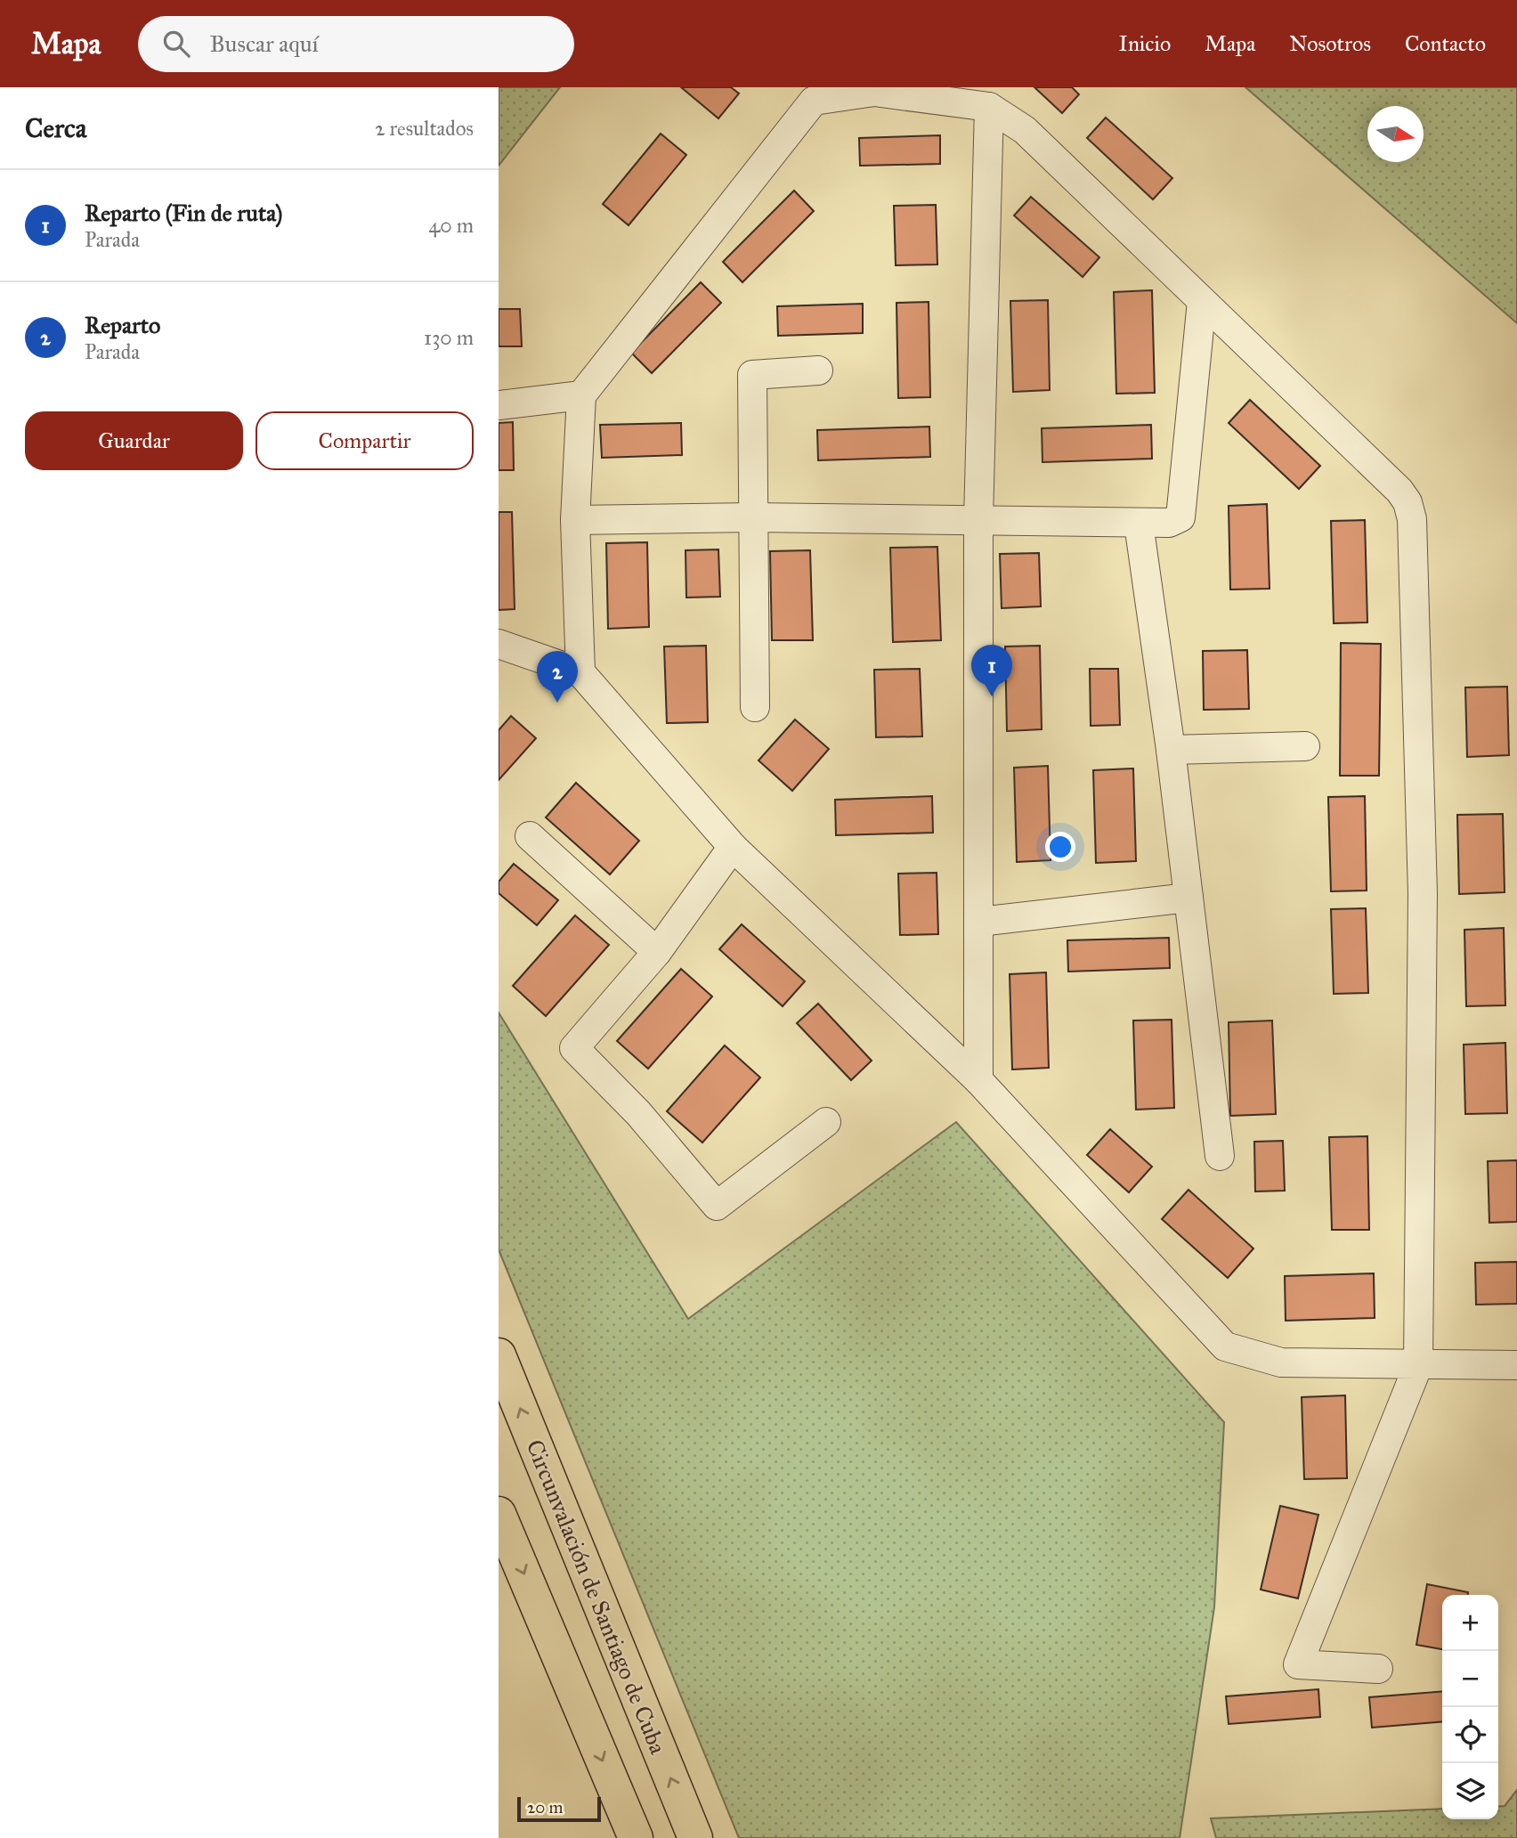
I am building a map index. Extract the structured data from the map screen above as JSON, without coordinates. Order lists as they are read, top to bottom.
{
  "streets": {
    "highway": ["Circunvalación de Santiago de Cuba"]
  },
  "scale_bar": "20 m",
  "north": "right",
  "page": {
    "header": "Mapa",
    "search": "Buscar aquí",
    "nav": [
      "Inicio",
      "Mapa",
      "Nosotros",
      "Contacto"
    ],
    "heading": ["Cerca", "2 resultados"],
    "list": [
      {
        "mark": "1",
        "name": "Reparto (Fin de ruta)",
        "note": "Parada",
        "value": "40 m"
      },
      {
        "mark": "2",
        "name": "Reparto",
        "note": "Parada",
        "value": "130 m"
      }
    ],
    "buttons": ["Guardar", "Compartir"],
    "pins": ["1", "2"],
    "map_buttons": ["+", "−"],
    "scale": "20 m"
  }
}
